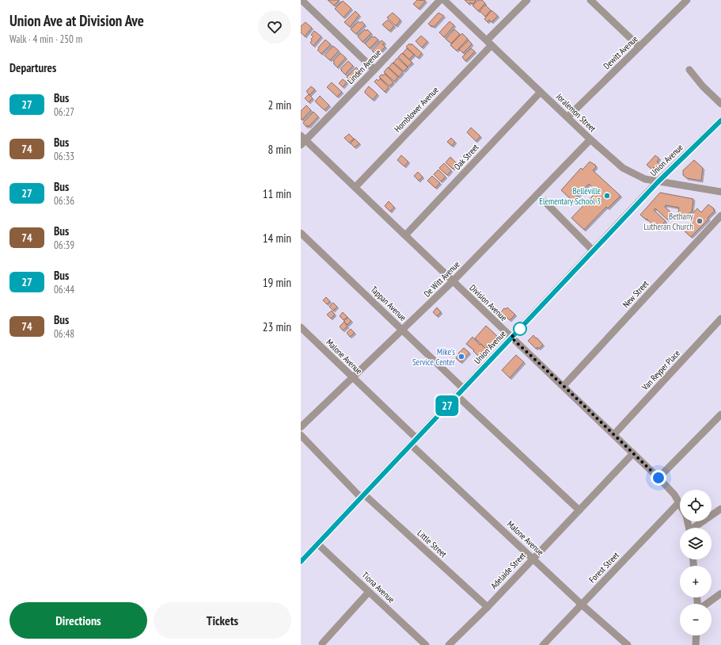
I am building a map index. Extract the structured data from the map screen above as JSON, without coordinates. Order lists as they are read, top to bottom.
{
  "streets": {
    "street": [
      "Dewitt Avenue",
      "Linden Avenue",
      "Hornblower Avenue",
      "Joralemon Street",
      "Oak Street",
      "Union Avenue",
      "De Witt Avenue",
      "New Street",
      "Division Avenue",
      "Tappan Avenue",
      "Malone Avenue",
      "Van Reyper Place",
      "Little Street",
      "Forest Street",
      "Adelaide Street",
      "Tiona Avenue"
    ]
  },
  "crossings": [
    ["Dewitt Avenue", "Joralemon Street"],
    ["Linden Avenue", "Division Avenue"],
    ["Hornblower Avenue", "Joralemon Street"],
    ["Hornblower Avenue", "Division Avenue"],
    ["Joralemon Street", "Oak Street"],
    ["Joralemon Street", "Union Avenue"],
    ["Joralemon Street", "De Witt Avenue"],
    ["Oak Street", "Division Avenue"],
    ["Union Avenue", "Division Avenue"],
    ["Union Avenue", "Tappan Avenue"],
    ["Union Avenue", "Malone Avenue"],
    ["Union Avenue", "Little Street"],
    ["Union Avenue", "Tiona Avenue"],
    ["De Witt Avenue", "Division Avenue"],
    ["De Witt Avenue", "Tappan Avenue"],
    ["De Witt Avenue", "Malone Avenue"],
    ["New Street", "Division Avenue"],
    ["Division Avenue", "Van Reyper Place"],
    ["Division Avenue", "Forest Street"],
    ["Division Avenue", "Adelaide Street"],
    ["Malone Avenue", "Forest Street"],
    ["Malone Avenue", "Adelaide Street"],
    ["Little Street", "Adelaide Street"]
  ],
  "places": ["Belleville Elementary School 3", "Bethany Lutheran Church", "Mike's Service Center"],
  "lines": ["bus line 27"],
  "page": {
    "heading": [
      ["Union Ave at Division Ave", "Walk · 4 min · 250 m"],
      "Departures"
    ],
    "on_map": "27",
    "list": [
      {
        "mark": "27",
        "name": "Bus",
        "note": "06:27",
        "value": "2 min"
      },
      {
        "mark": "74",
        "name": "Bus",
        "note": "06:33",
        "value": "8 min"
      },
      {
        "mark": "27",
        "name": "Bus",
        "note": "06:36",
        "value": "11 min"
      },
      {
        "mark": "74",
        "name": "Bus",
        "note": "06:39",
        "value": "14 min"
      },
      {
        "mark": "27",
        "name": "Bus",
        "note": "06:44",
        "value": "19 min"
      },
      {
        "mark": "74",
        "name": "Bus",
        "note": "06:48",
        "value": "23 min"
      }
    ],
    "map_buttons": ["+", "−"],
    "buttons": ["Directions", "Tickets"]
  }
}
